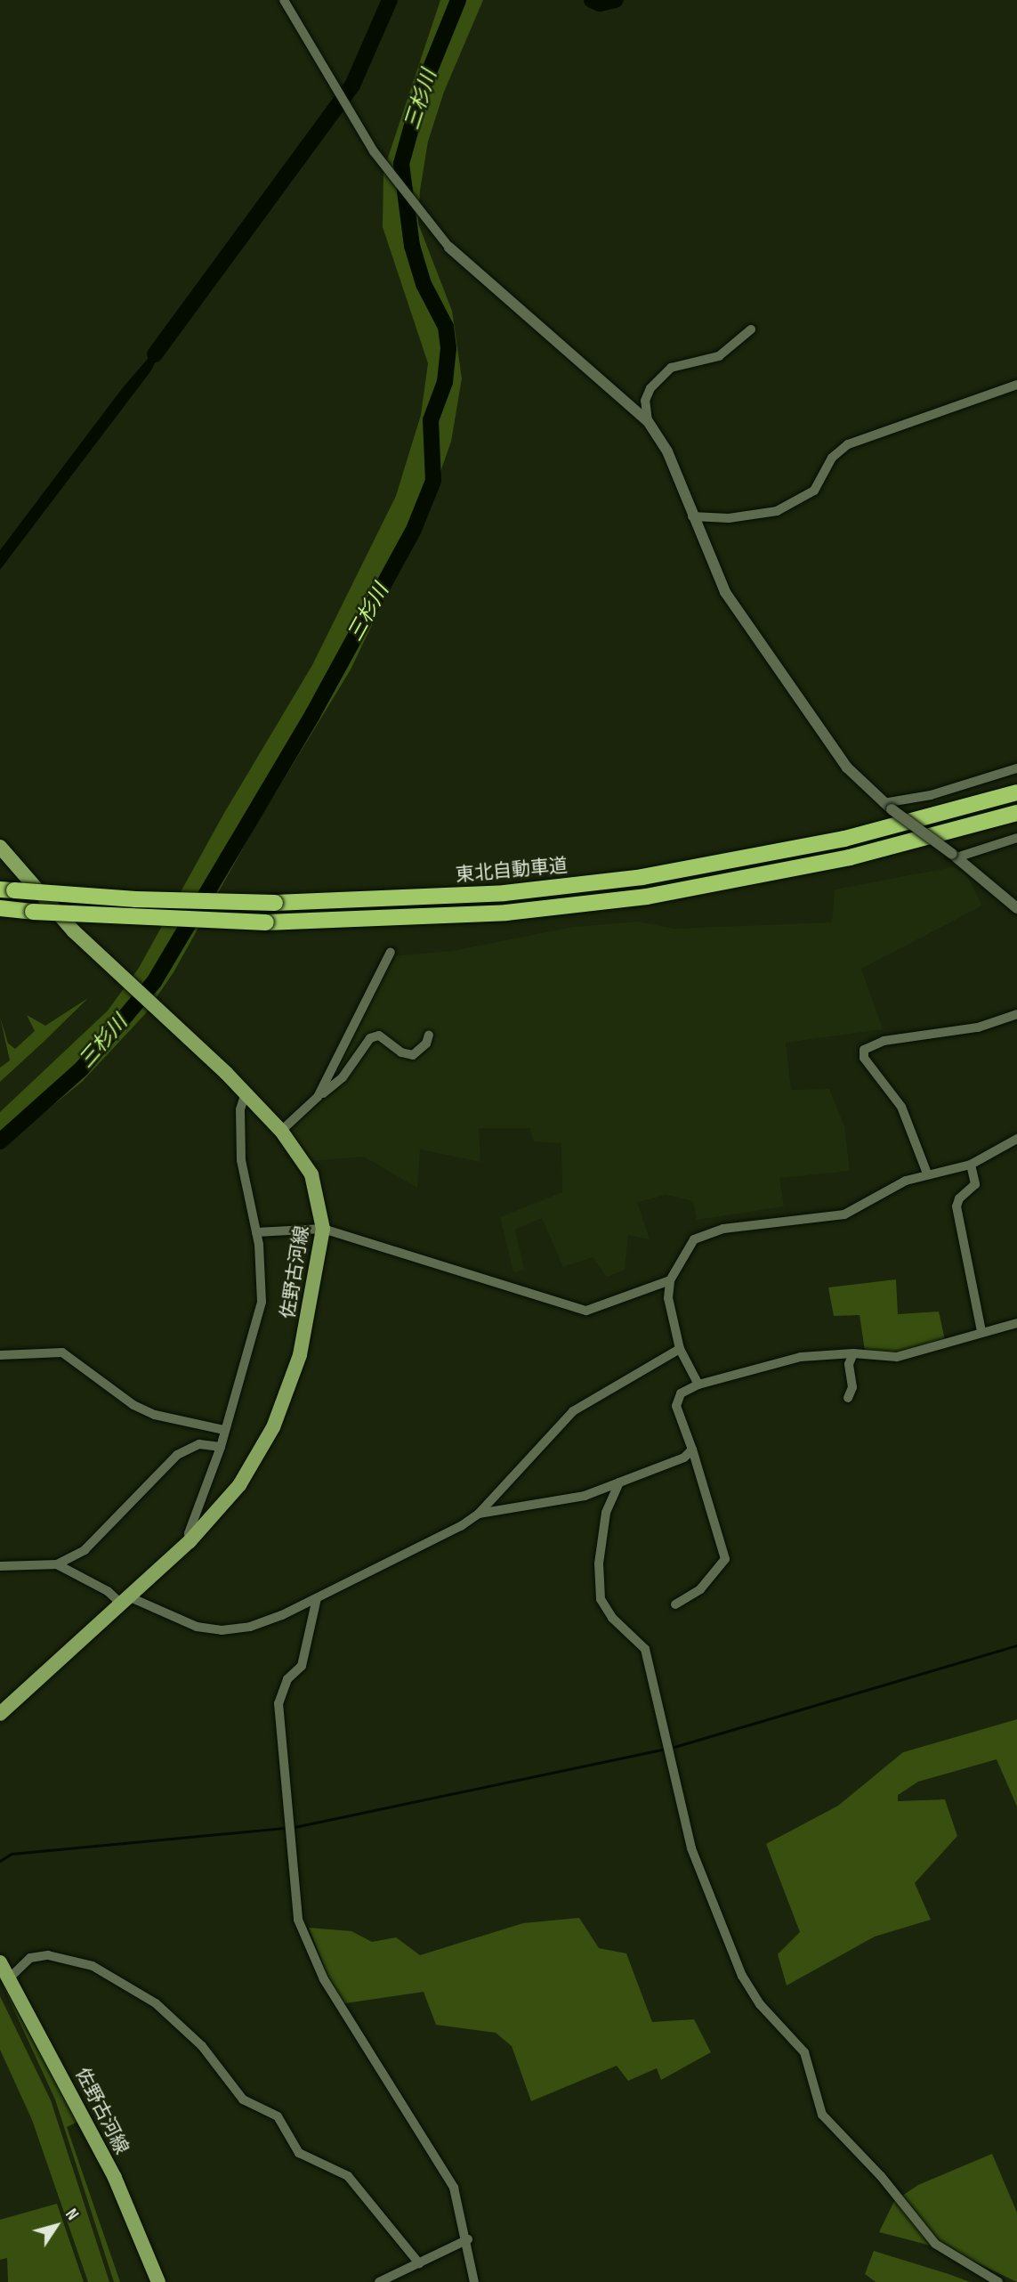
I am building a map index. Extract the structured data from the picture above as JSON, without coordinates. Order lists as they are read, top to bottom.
{
  "streets": {
    "highway": ["東北自動車道"],
    "main road": ["佐野古河線"]
  },
  "water": ["三杉川"],
  "north": "top right"
}
